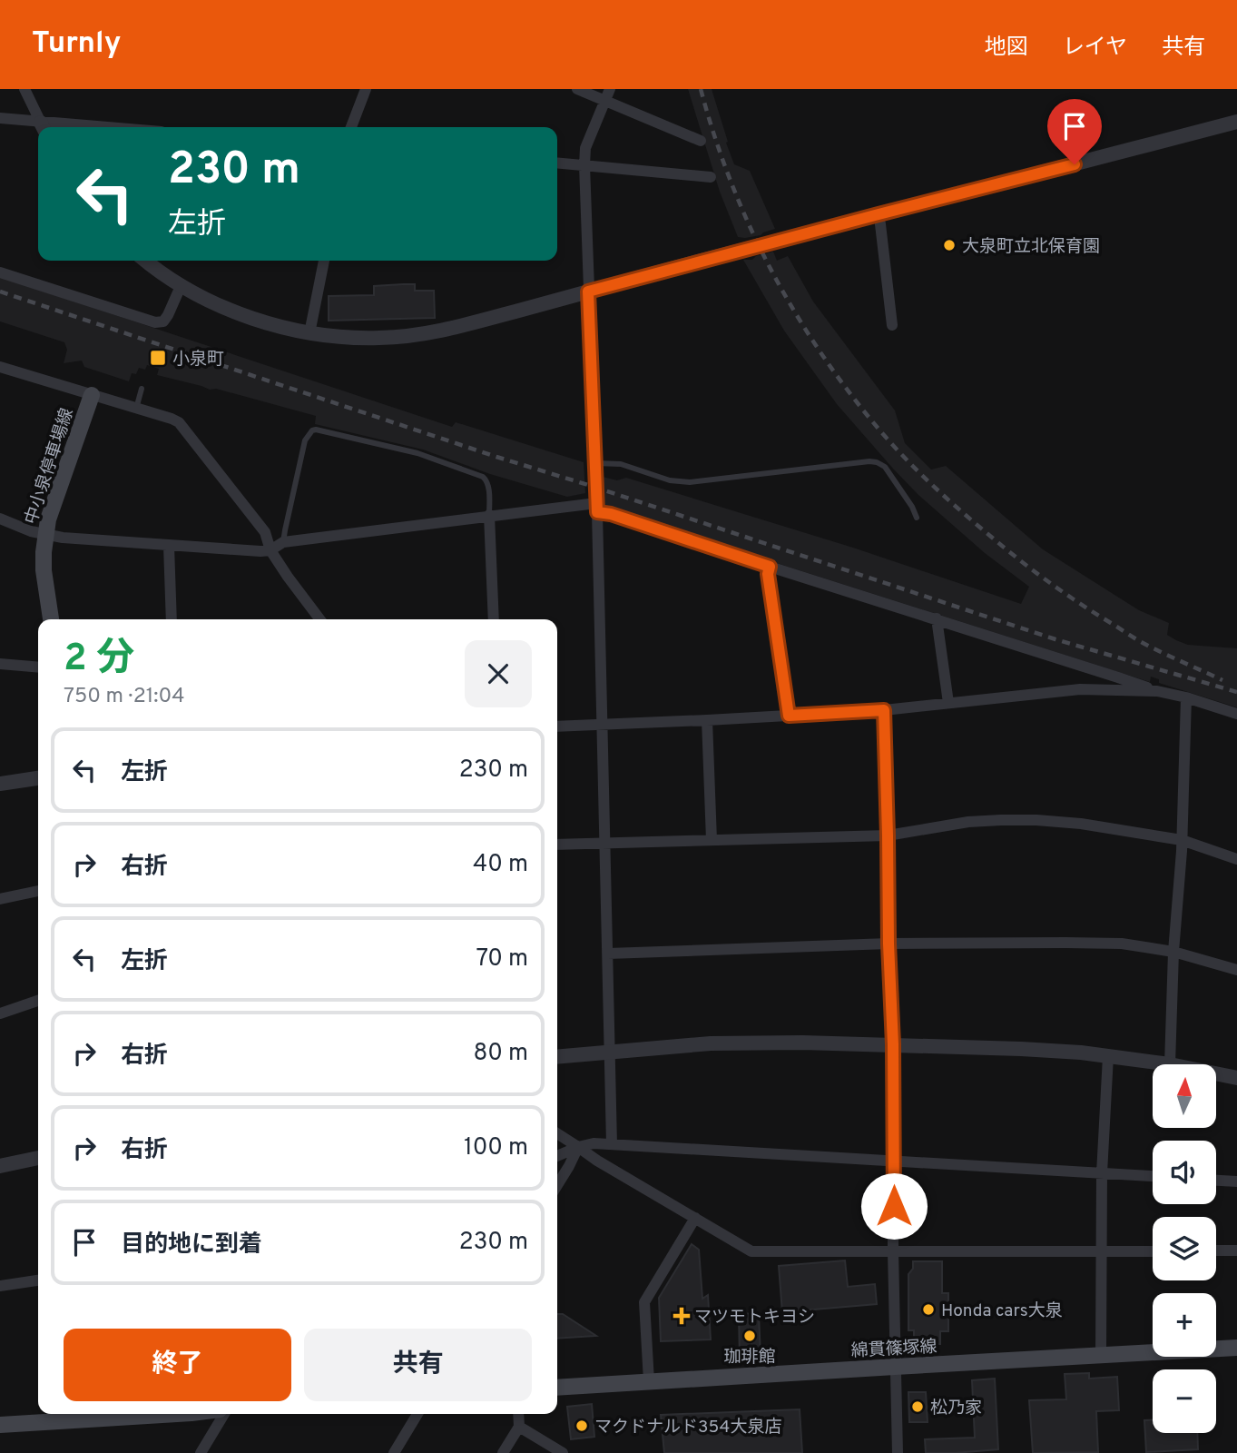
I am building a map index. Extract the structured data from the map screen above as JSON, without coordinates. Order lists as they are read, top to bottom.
{
  "streets": {
    "main road": ["中小泉停車場線", "綿貫篠塚線"]
  },
  "places": {
    "other": [
      "大泉町立北保育園",
      "Honda cars大泉",
      "珈琲館",
      "松乃家",
      "マクドナルド354大泉店"
    ],
    "transit": ["小泉町"],
    "health": ["マツモトキヨシ"]
  },
  "north": "top",
  "page": {
    "header": "Turnly",
    "nav": ["地図", "レイヤ", "共有"],
    "turn": ["230 m", "左折"],
    "heading": ["2 分", "750 m · 21:04"],
    "list": [
      {
        "name": "左折",
        "value": "230 m"
      },
      {
        "name": "右折",
        "value": "40 m"
      },
      {
        "name": "左折",
        "value": "70 m"
      },
      {
        "name": "右折",
        "value": "80 m"
      },
      {
        "name": "右折",
        "value": "100 m"
      },
      {
        "name": "目的地に到着",
        "value": "230 m"
      }
    ],
    "map_buttons": ["+", "−"],
    "buttons": ["終了", "共有"]
  }
}
